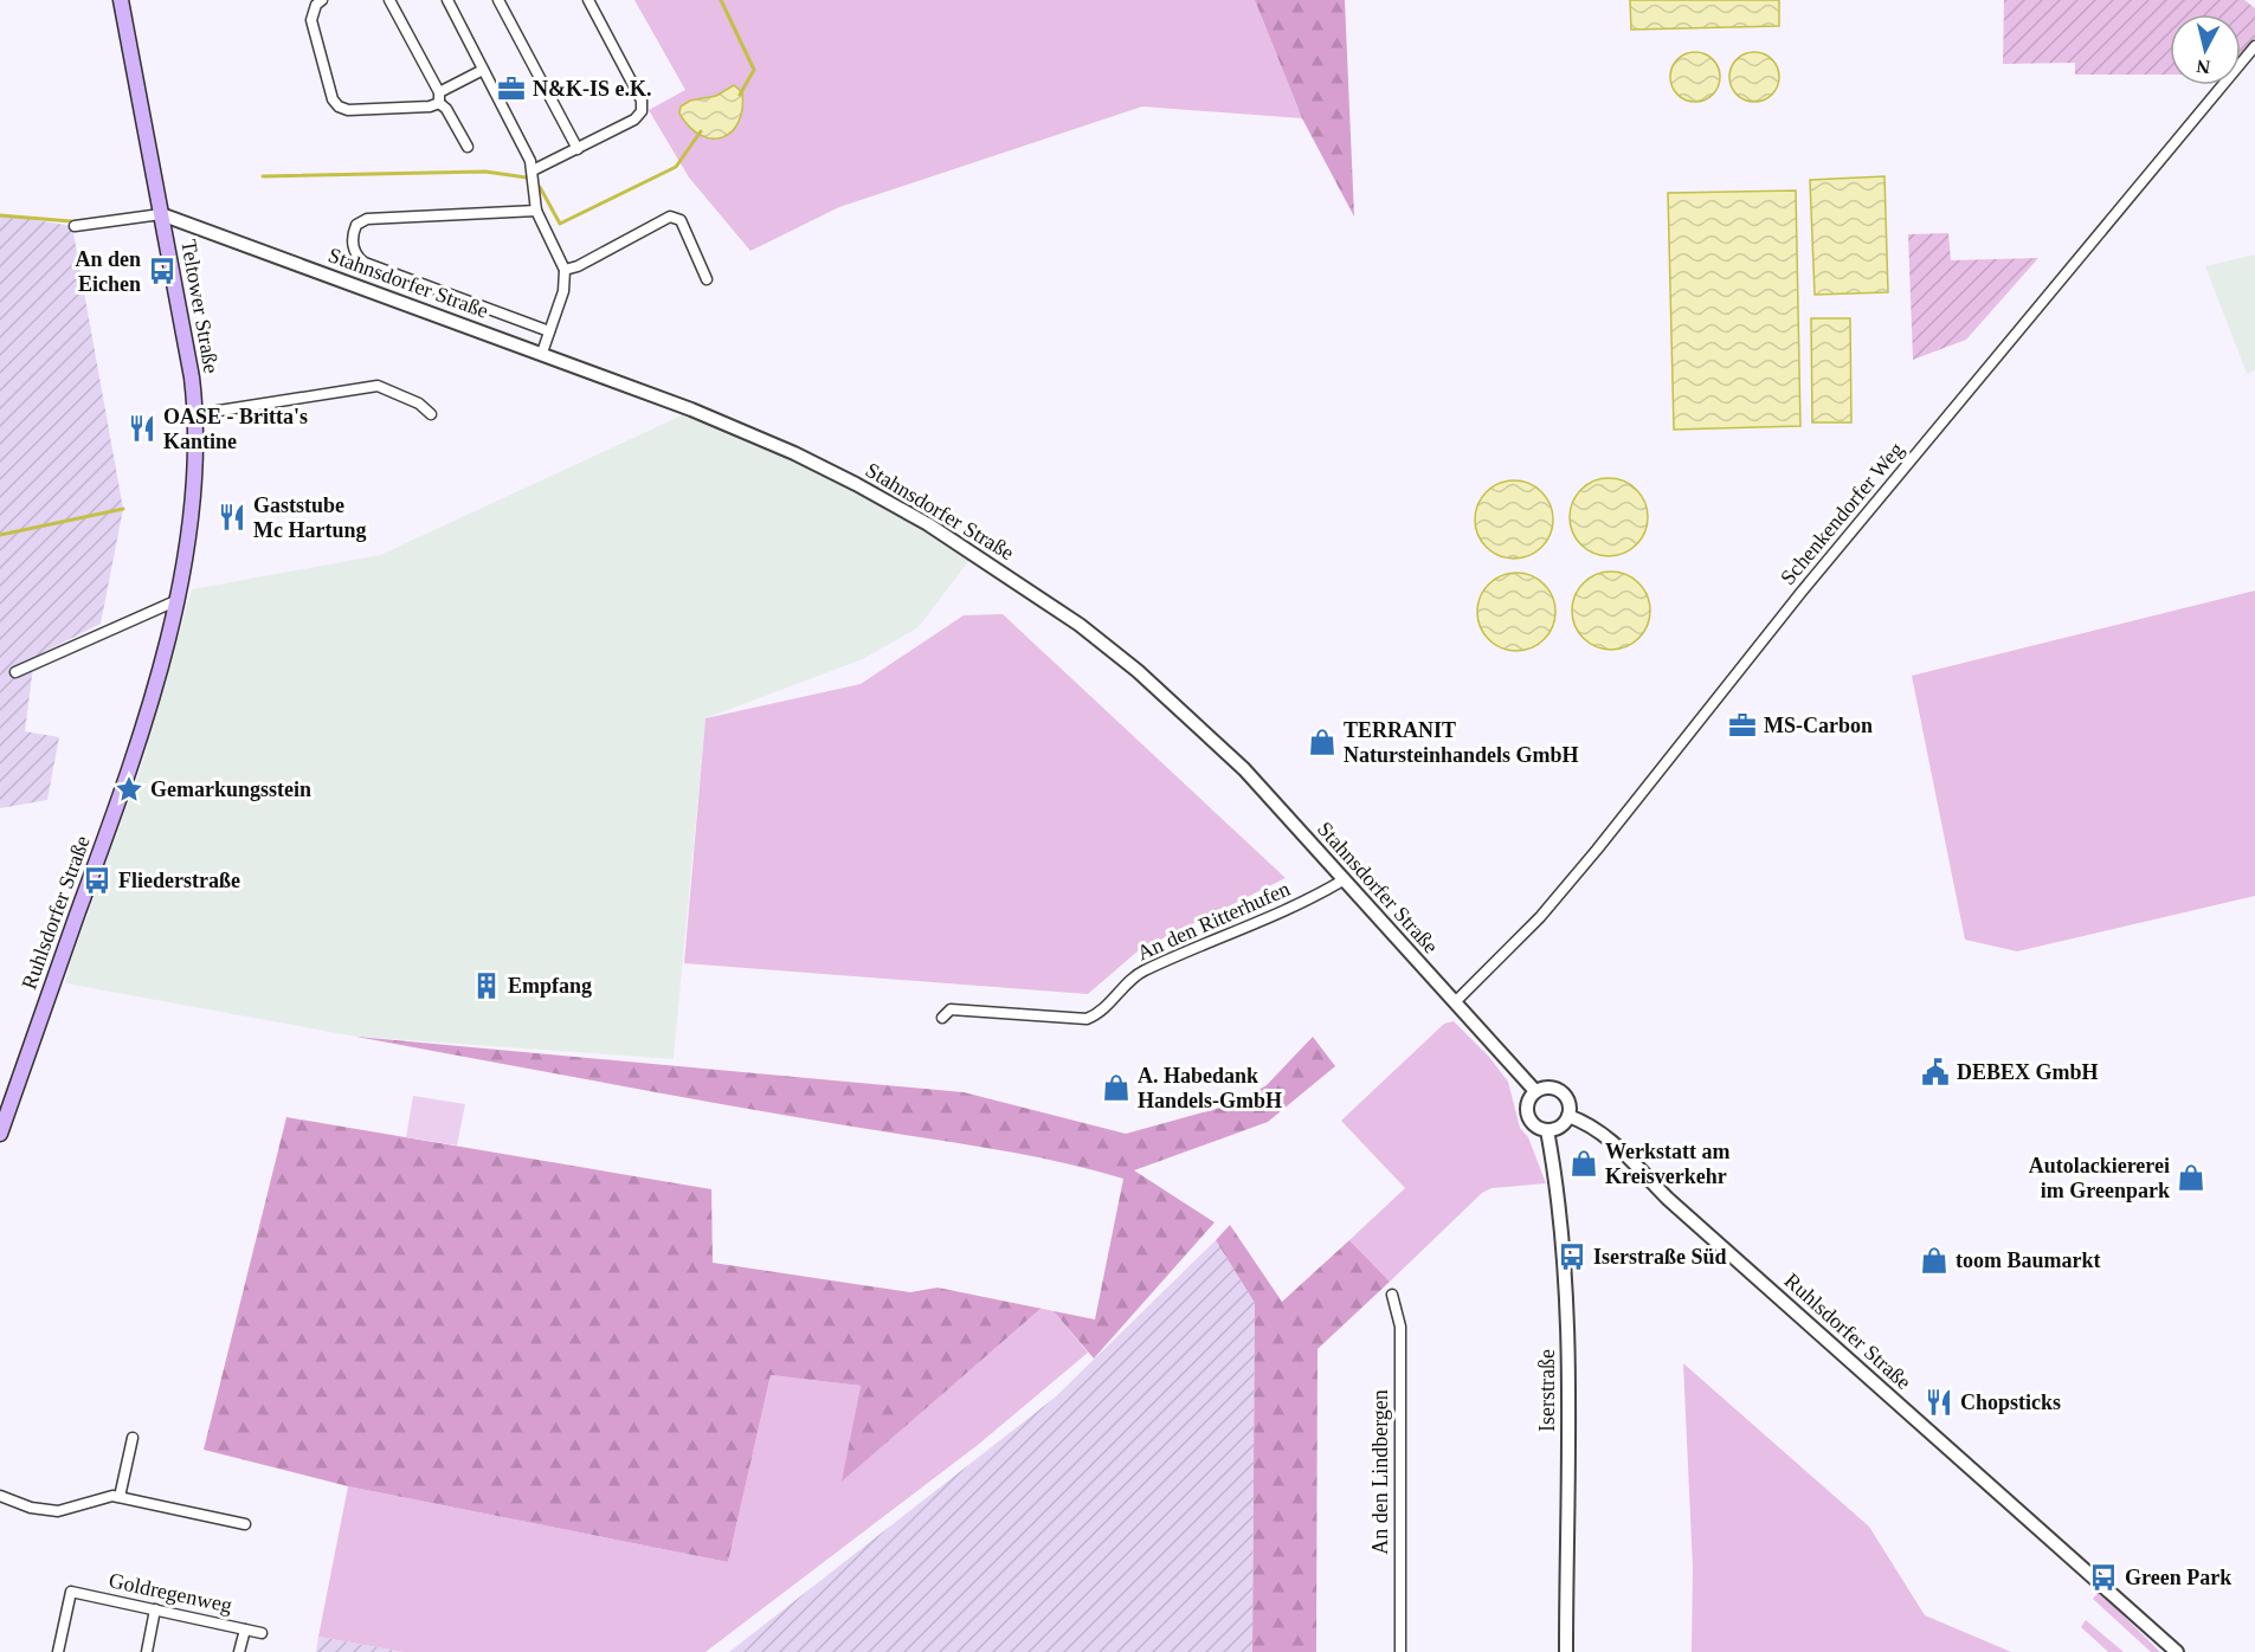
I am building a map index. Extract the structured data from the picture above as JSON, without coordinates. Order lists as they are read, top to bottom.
{
  "streets": {
    "main road": ["Teltower Straße", "Ruhlsdorfer Straße"],
    "street": [
      "Stahnsdorfer Straße",
      "Schenkendorfer Weg",
      "An den Ritterhufen",
      "Iserstraße",
      "An den Lindbergen",
      "Goldregenweg"
    ]
  },
  "crossings": [
    ["Stahnsdorfer Straße", "Teltower Straße"],
    ["Stahnsdorfer Straße", "Schenkendorfer Weg"],
    ["Stahnsdorfer Straße", "Ruhlsdorfer Straße"],
    ["Stahnsdorfer Straße", "An den Ritterhufen"],
    ["Stahnsdorfer Straße", "Iserstraße"],
    ["Teltower Straße", "Ruhlsdorfer Straße"],
    ["Ruhlsdorfer Straße", "Iserstraße"]
  ],
  "places": {
    "office": ["N&K-IS e.K.", "MS-Carbon"],
    "bus stop": [
      "An den Eichen",
      "Fliederstraße",
      "Iserstraße Süd",
      "Green Park"
    ],
    "restaurant": ["OASE - Britta's Kantine", "Gaststube Mc Hartung", "Chopsticks"],
    "shop": [
      "TERRANIT Natursteinhandels GmbH",
      "A. Habedank Handels-GmbH",
      "Werkstatt am Kreisverkehr",
      "Autolackiererei im Greenpark",
      "toom Baumarkt"
    ],
    "place": ["Gemarkungsstein"],
    "building": ["Empfang"],
    "public building": ["DEBEX GmbH"]
  },
  "north": "bottom"
}
